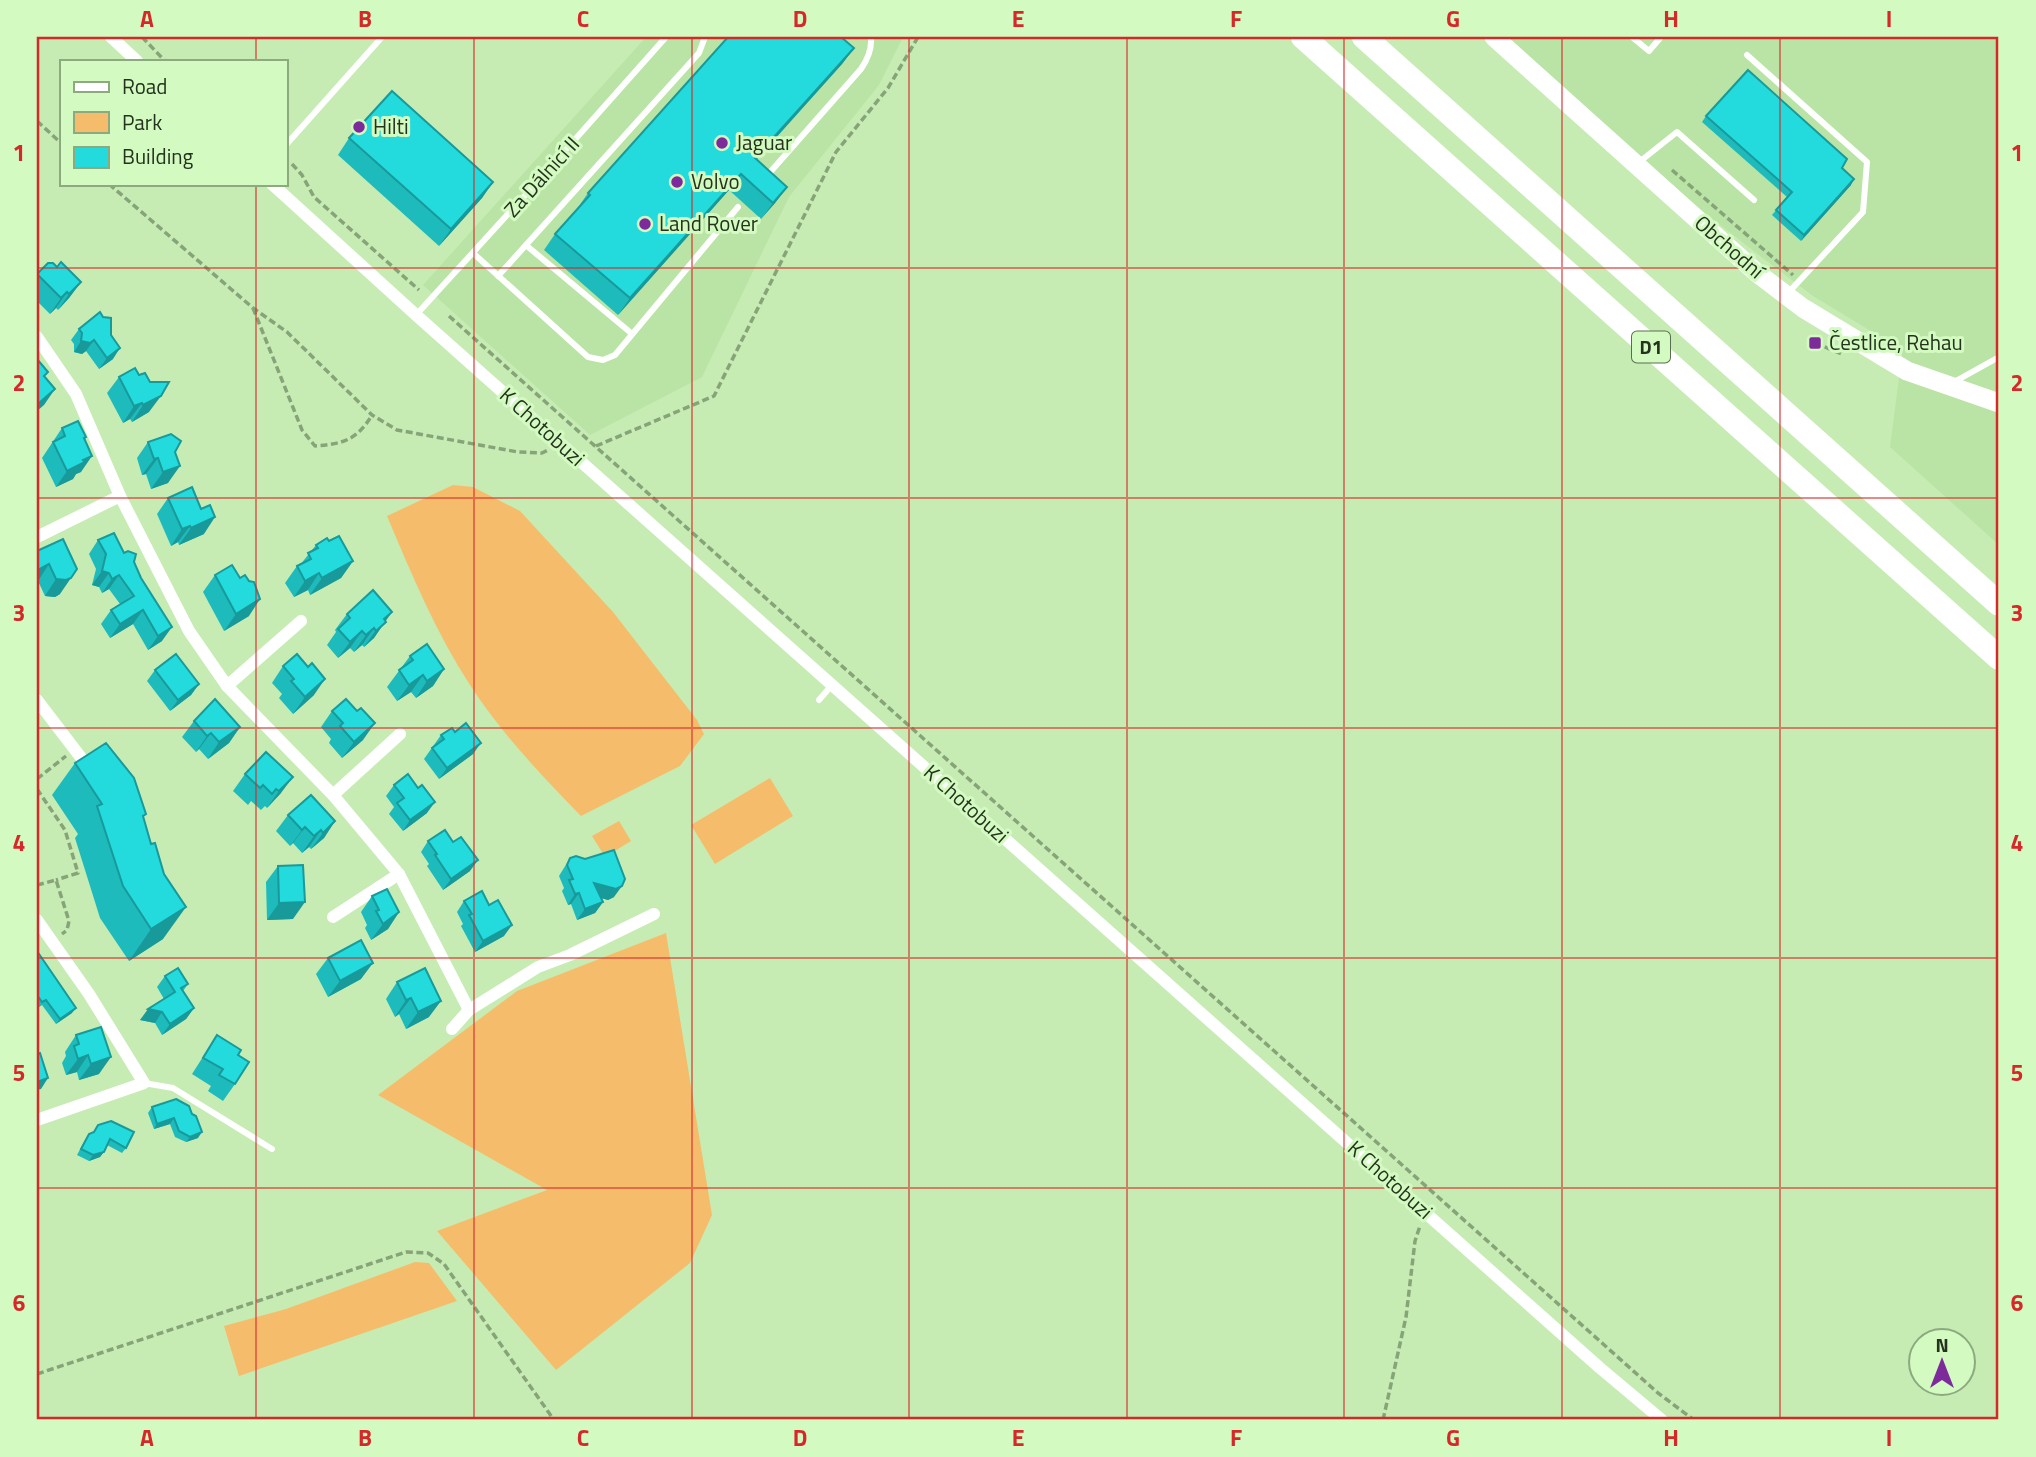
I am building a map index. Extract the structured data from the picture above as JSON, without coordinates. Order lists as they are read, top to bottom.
{
  "streets": {
    "highway": ["D1"],
    "street": ["Obchodní", "K Chotobuzi"],
    "lane": ["Za Dálnicí II"]
  },
  "crossings": [
    ["Za Dálnicí II", "K Chotobuzi"]
  ],
  "places": {
    "other": [
      "Hilti",
      "Jaguar",
      "Volvo",
      "Land Rover"
    ],
    "transit": ["Čestlice, Rehau"]
  },
  "legend": ["Road", "Park", "Building"],
  "north": "top",
  "grid": {
    "columns": [
      "A",
      "B",
      "C",
      "D",
      "E",
      "F",
      "G",
      "H",
      "I"
    ],
    "rows": [
      "1",
      "2",
      "3",
      "4",
      "5",
      "6"
    ]
  }
}
